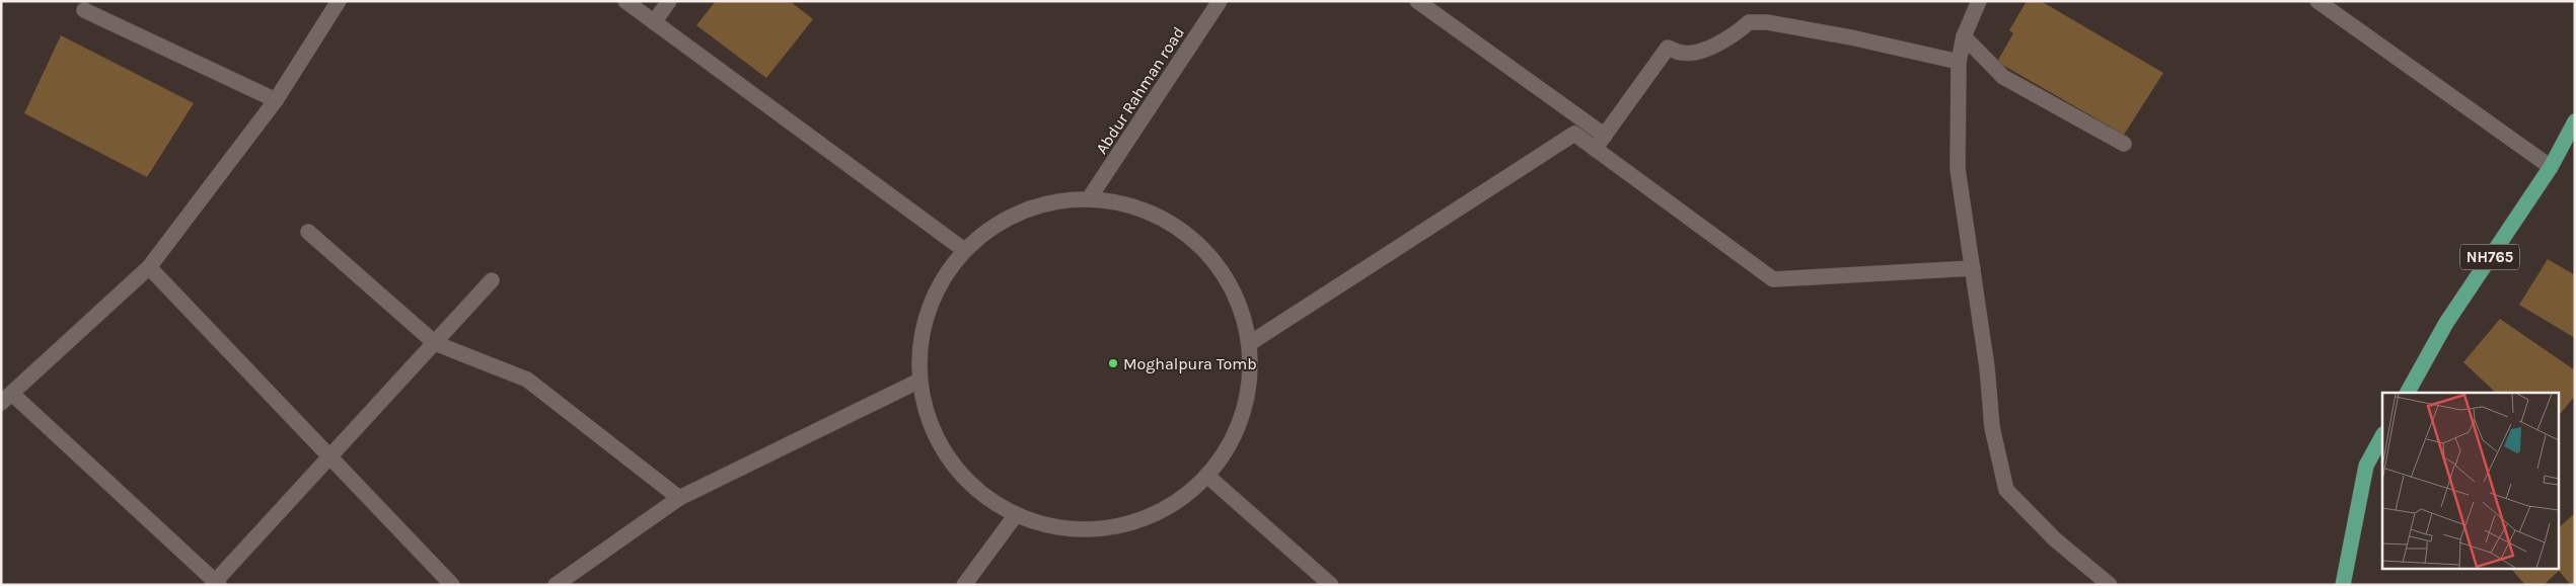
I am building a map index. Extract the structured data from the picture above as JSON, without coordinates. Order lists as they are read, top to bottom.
{
  "streets": {
    "main road": ["NH765"],
    "street": ["Abdur Rahman road"]
  },
  "places": ["Moghalpura Tomb"]
}
